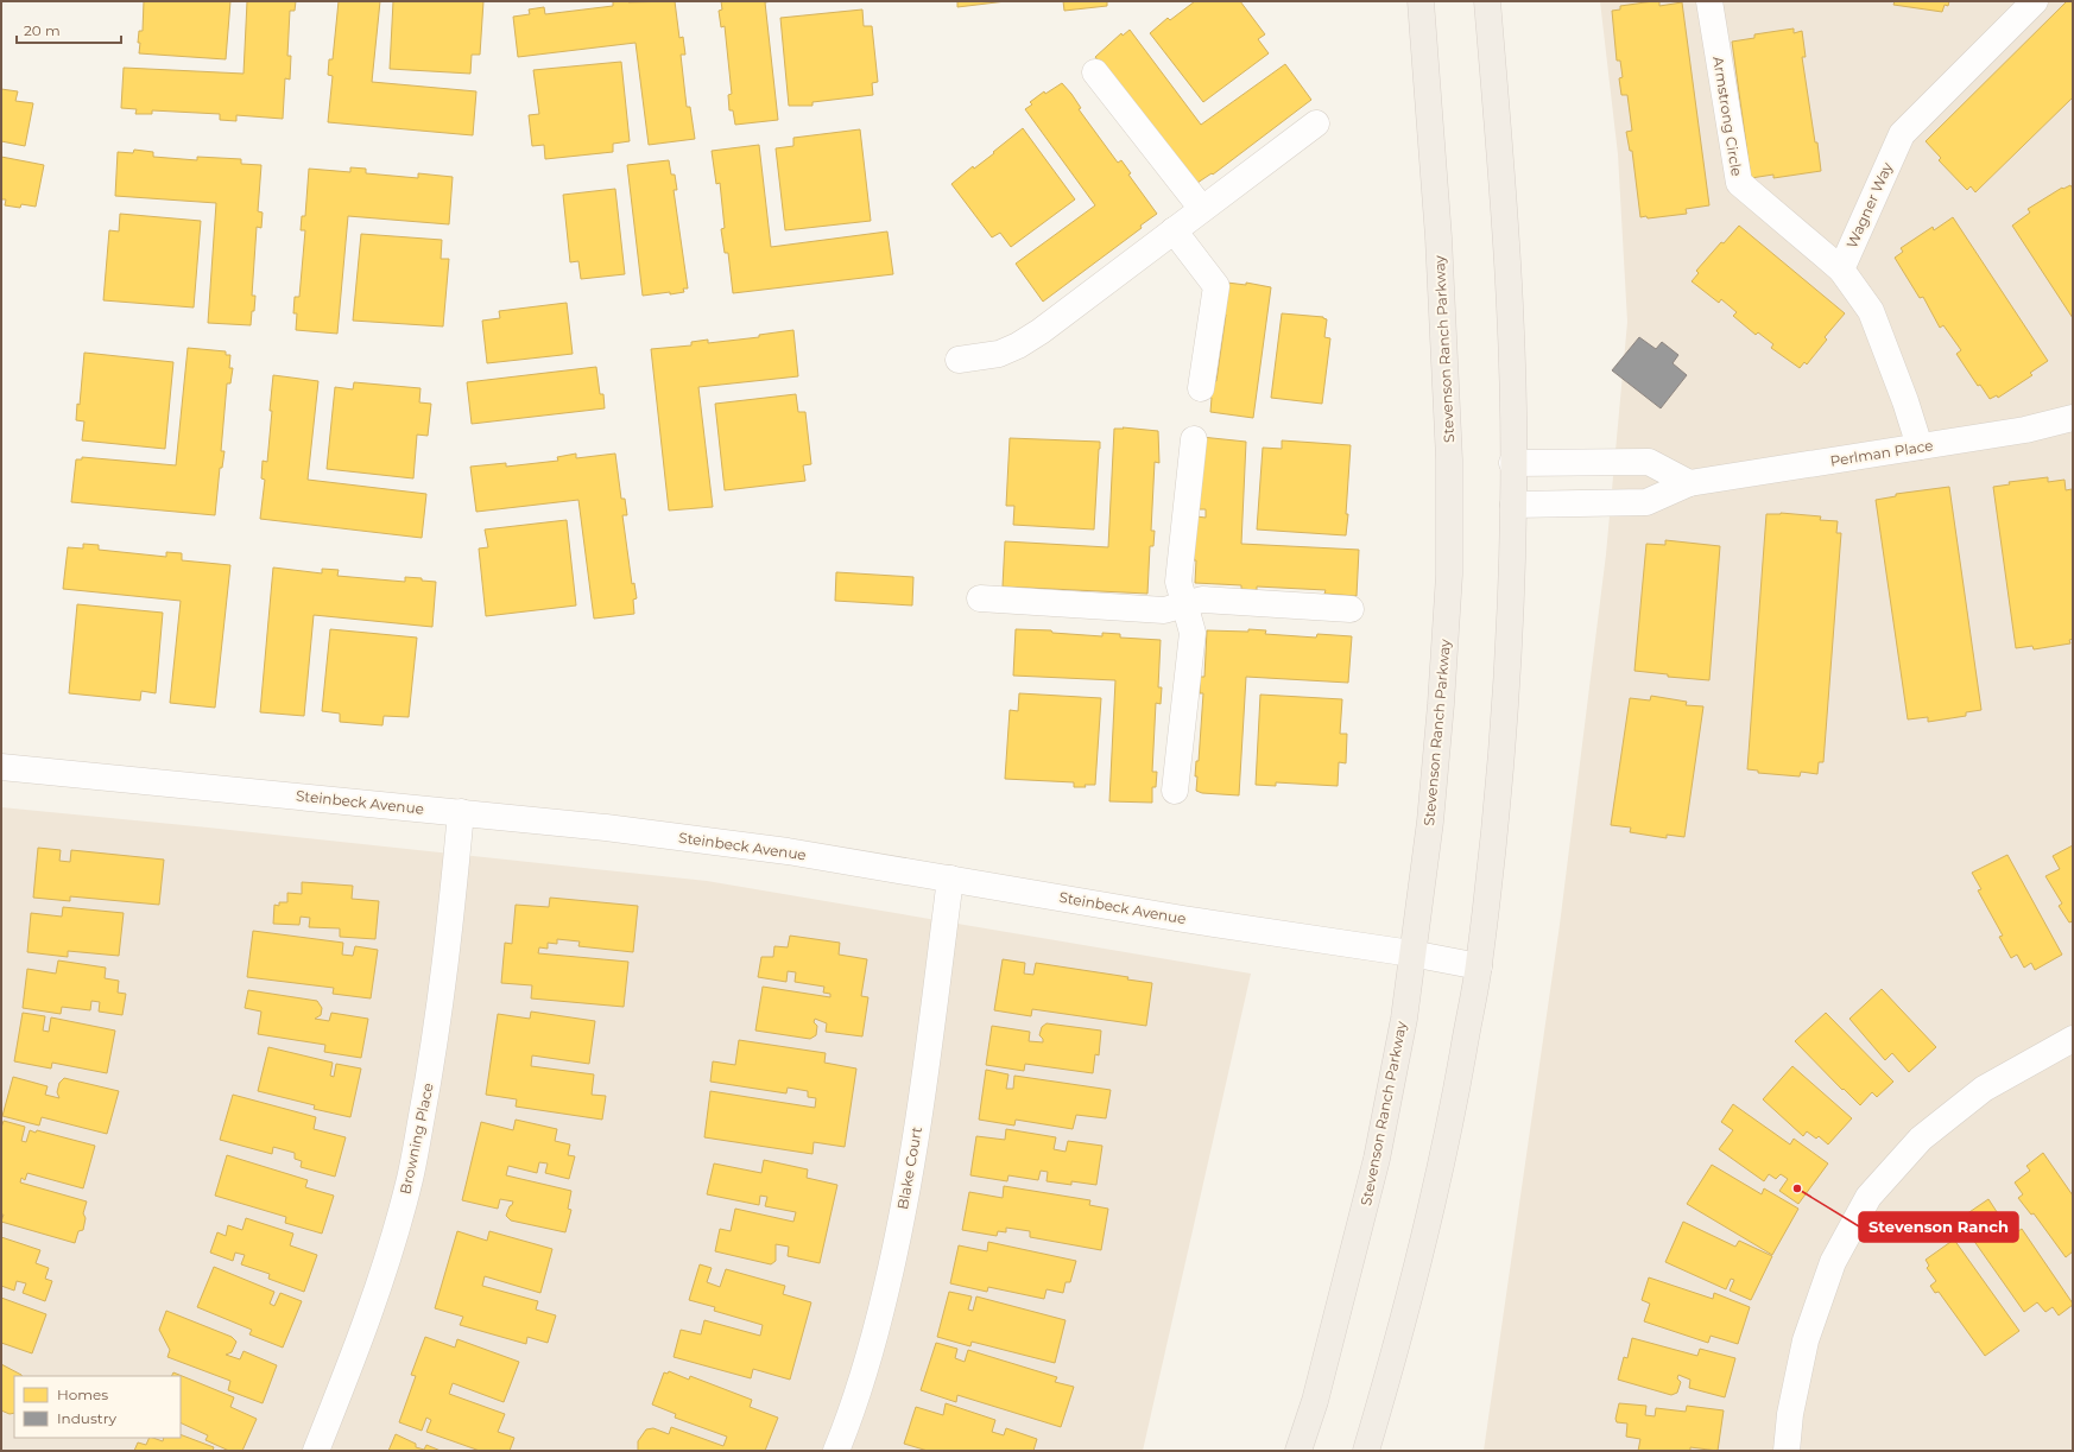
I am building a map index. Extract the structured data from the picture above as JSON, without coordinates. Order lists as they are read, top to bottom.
{
  "streets": {
    "main road": ["Stevenson Ranch Parkway"],
    "street": [
      "Armstrong Circle",
      "Wagner Way",
      "Perlman Place",
      "Steinbeck Avenue",
      "Browning Place",
      "Blake Court"
    ]
  },
  "crossings": [
    ["Armstrong Circle", "Wagner Way"],
    ["Stevenson Ranch Parkway", "Steinbeck Avenue"],
    ["Steinbeck Avenue", "Browning Place"],
    ["Steinbeck Avenue", "Blake Court"]
  ],
  "places": ["Stevenson Ranch"],
  "legend": ["Homes", "Industry"],
  "scale_bar": "20 m"
}
